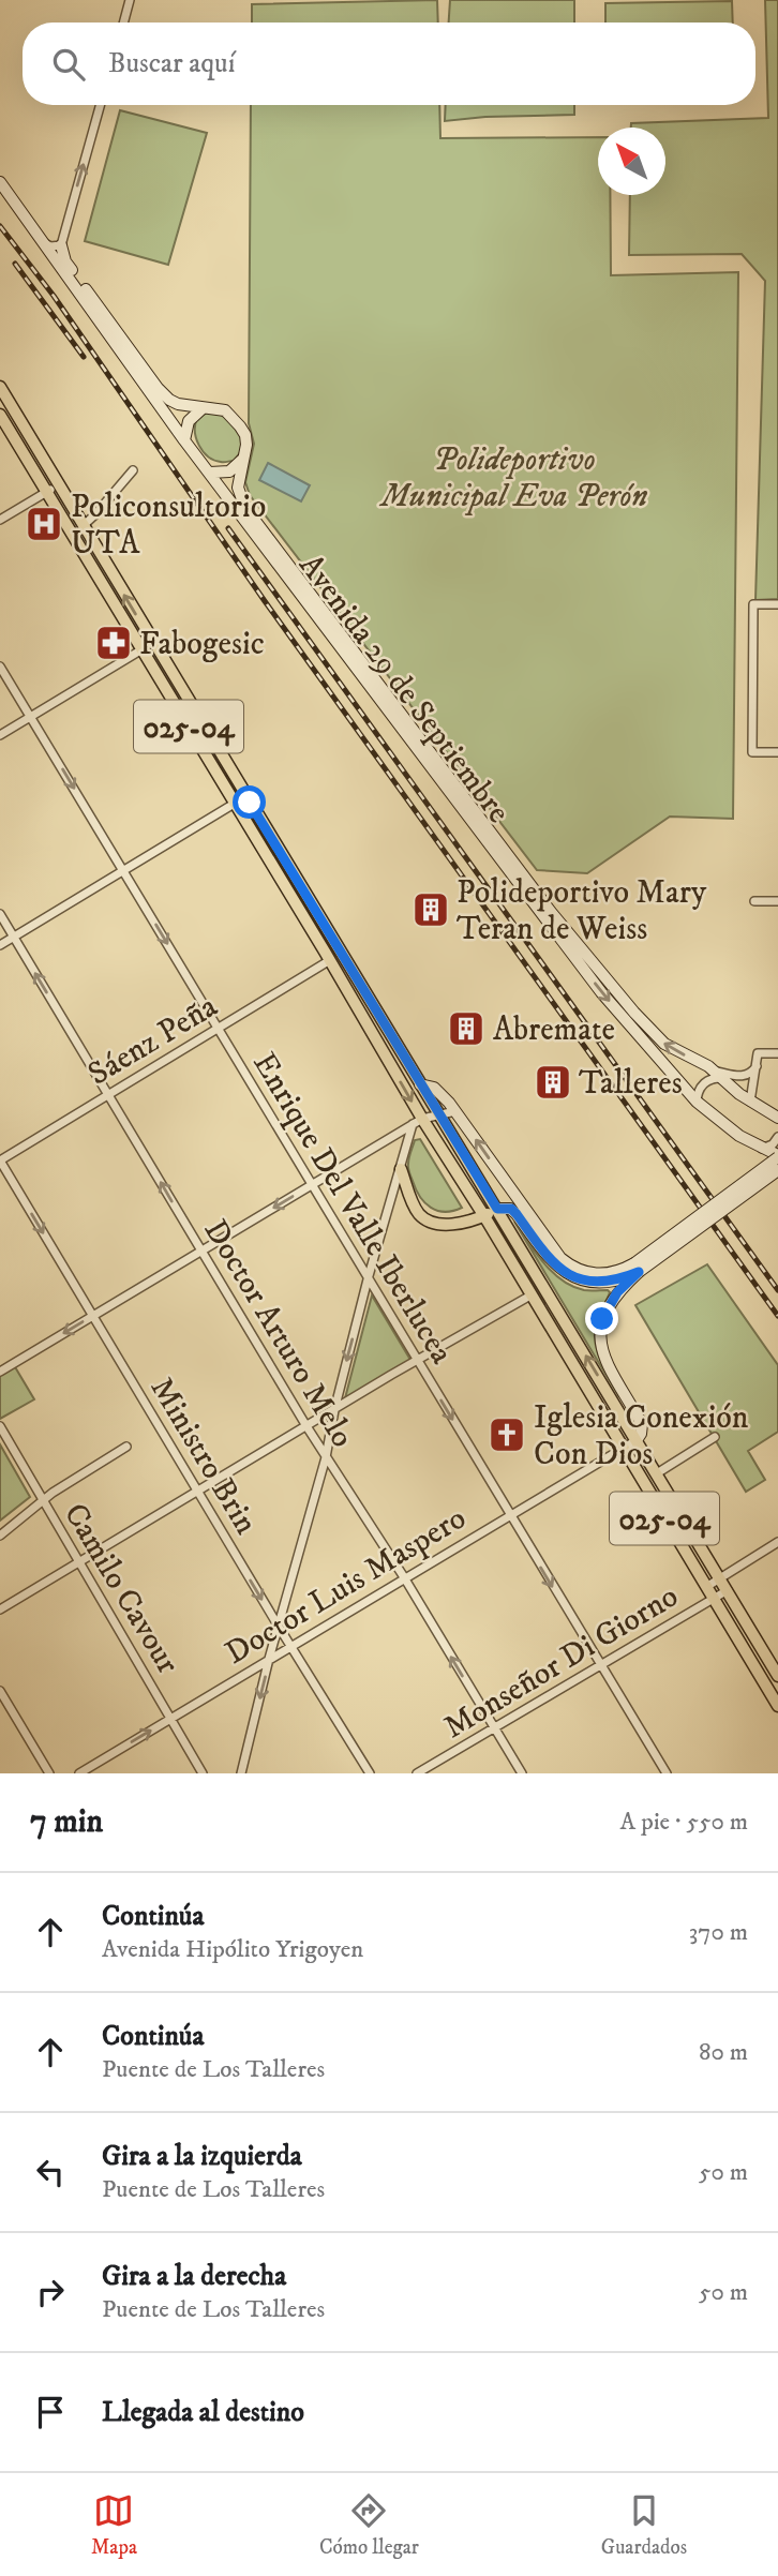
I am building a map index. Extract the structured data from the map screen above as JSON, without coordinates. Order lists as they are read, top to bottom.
{
  "streets": {
    "main road": ["025-04"],
    "street": [
      "Avenida 29 de Septiembre",
      "Sáenz Peña",
      "Enrique Del Valle Iberlucea",
      "Doctor Arturo Melo",
      "Ministro Brin",
      "Doctor Luis Maspero",
      "Camilo Cavour",
      "Monseñor Di Giorno"
    ]
  },
  "crossings": [
    ["025-04", "Sáenz Peña"],
    ["025-04", "Doctor Luis Maspero"],
    ["025-04", "Monseñor Di Giorno"],
    ["Sáenz Peña", "Enrique Del Valle Iberlucea"],
    ["Sáenz Peña", "Doctor Arturo Melo"],
    ["Sáenz Peña", "Ministro Brin"],
    ["Enrique Del Valle Iberlucea", "Doctor Luis Maspero"],
    ["Enrique Del Valle Iberlucea", "Monseñor Di Giorno"],
    ["Doctor Arturo Melo", "Doctor Luis Maspero"],
    ["Doctor Arturo Melo", "Monseñor Di Giorno"],
    ["Ministro Brin", "Doctor Luis Maspero"],
    ["Doctor Luis Maspero", "Camilo Cavour"]
  ],
  "one_way": ["Enrique Del Valle Iberlucea", "Doctor Arturo Melo", "Ministro Brin"],
  "parks": ["Polideportivo Municipal Eva Perón"],
  "places": {
    "hospital": ["Policonsultorio UTA"],
    "pharmacy": ["Fabogesic"],
    "building": ["Polideportivo Mary Teran de Weiss", "Abremate", "Talleres"],
    "church": ["Iglesia Conexión Con Dios"]
  },
  "north": "top left",
  "page": {
    "search": "Buscar aquí",
    "heading": ["7 min", "A pie · 550 m"],
    "list": [
      ["Continúa", "Avenida Hipólito Yrigoyen", "370 m"],
      ["Continúa", "Puente de Los Talleres", "80 m"],
      ["Gira a la izquierda", "Puente de Los Talleres", "50 m"],
      ["Gira a la derecha", "Puente de Los Talleres", "50 m"],
      "Llegada al destino"
    ],
    "nav": ["Mapa", "Cómo llegar", "Guardados"]
  }
}
